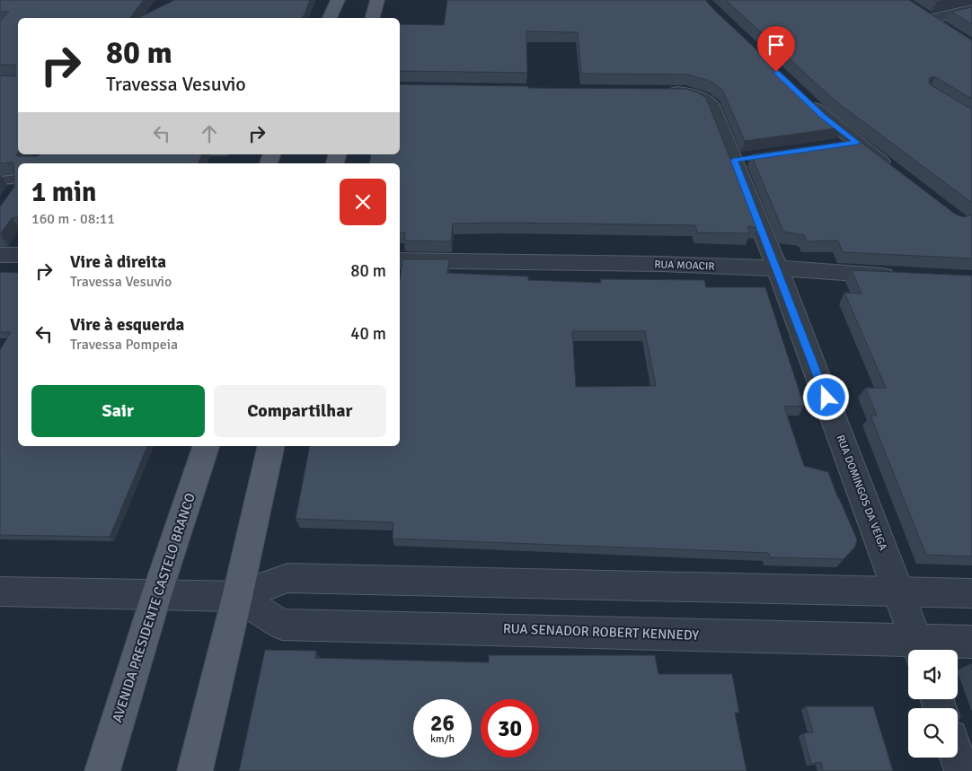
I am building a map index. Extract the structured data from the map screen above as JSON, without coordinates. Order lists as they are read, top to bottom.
{
  "streets": {
    "main road": ["AVENIDA PRESIDENTE CASTELO BRANCO"],
    "street": ["RUA MOACIR", "RUA DOMINGOS DA VEIGA", "RUA SENADOR ROBERT KENNEDY"]
  },
  "crossings": [
    ["RUA MOACIR", "RUA DOMINGOS DA VEIGA"],
    ["RUA DOMINGOS DA VEIGA", "RUA SENADOR ROBERT KENNEDY"]
  ],
  "page": {
    "turn": ["80 m", "Travessa Vesuvio"],
    "heading": ["1 min", "160 m · 08:11"],
    "list": [
      {
        "name": "Vire à direita",
        "note": "Travessa Vesuvio",
        "value": "80 m"
      },
      {
        "name": "Vire à esquerda",
        "note": "Travessa Pompeia",
        "value": "40 m"
      }
    ],
    "buttons": ["Sair", "Compartilhar"],
    "speed": "26 km/h",
    "limit": "30"
  }
}
